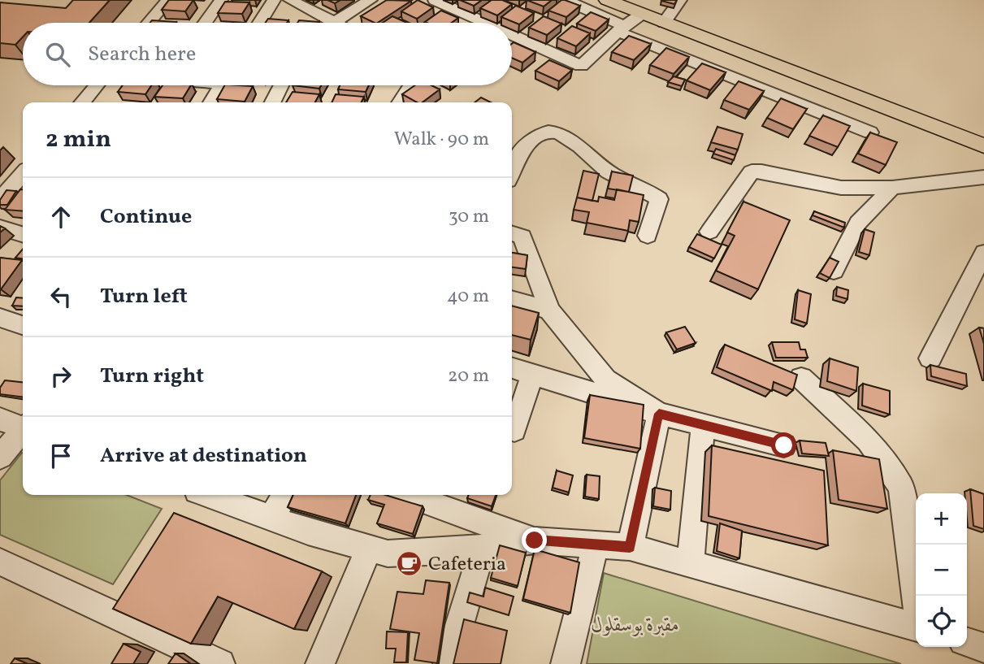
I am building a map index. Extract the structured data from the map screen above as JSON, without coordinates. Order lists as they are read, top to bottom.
{
  "parks": ["مقبرة بوسقلول"],
  "places": {
    "cafe": ["Cafeteria"]
  },
  "page": {
    "search": "Search here",
    "heading": ["2 min", "Walk · 90 m"],
    "list": [
      ["Continue", "30 m"],
      ["Turn left", "40 m"],
      ["Turn right", "20 m"],
      "Arrive at destination"
    ],
    "map_buttons": ["+", "−"]
  }
}
